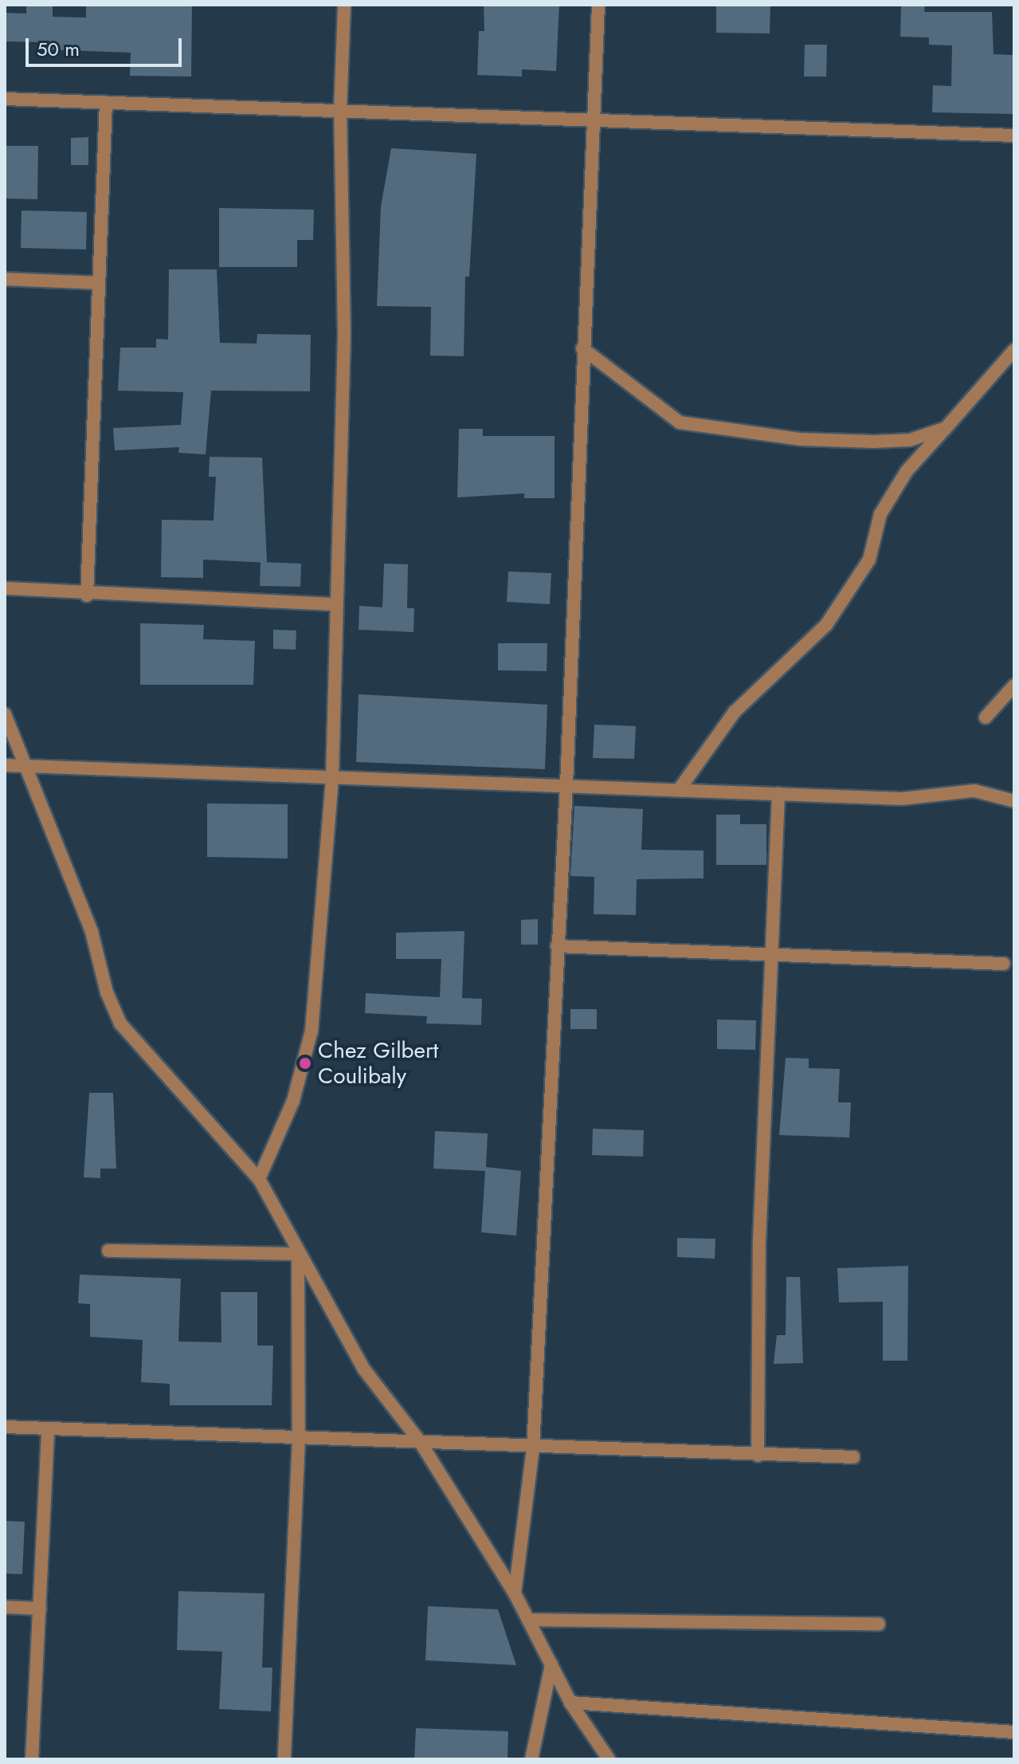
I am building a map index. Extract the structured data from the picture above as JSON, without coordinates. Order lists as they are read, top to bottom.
{
  "places": ["Chez Gilbert Coulibaly"],
  "scale_bar": "50 m"
}
